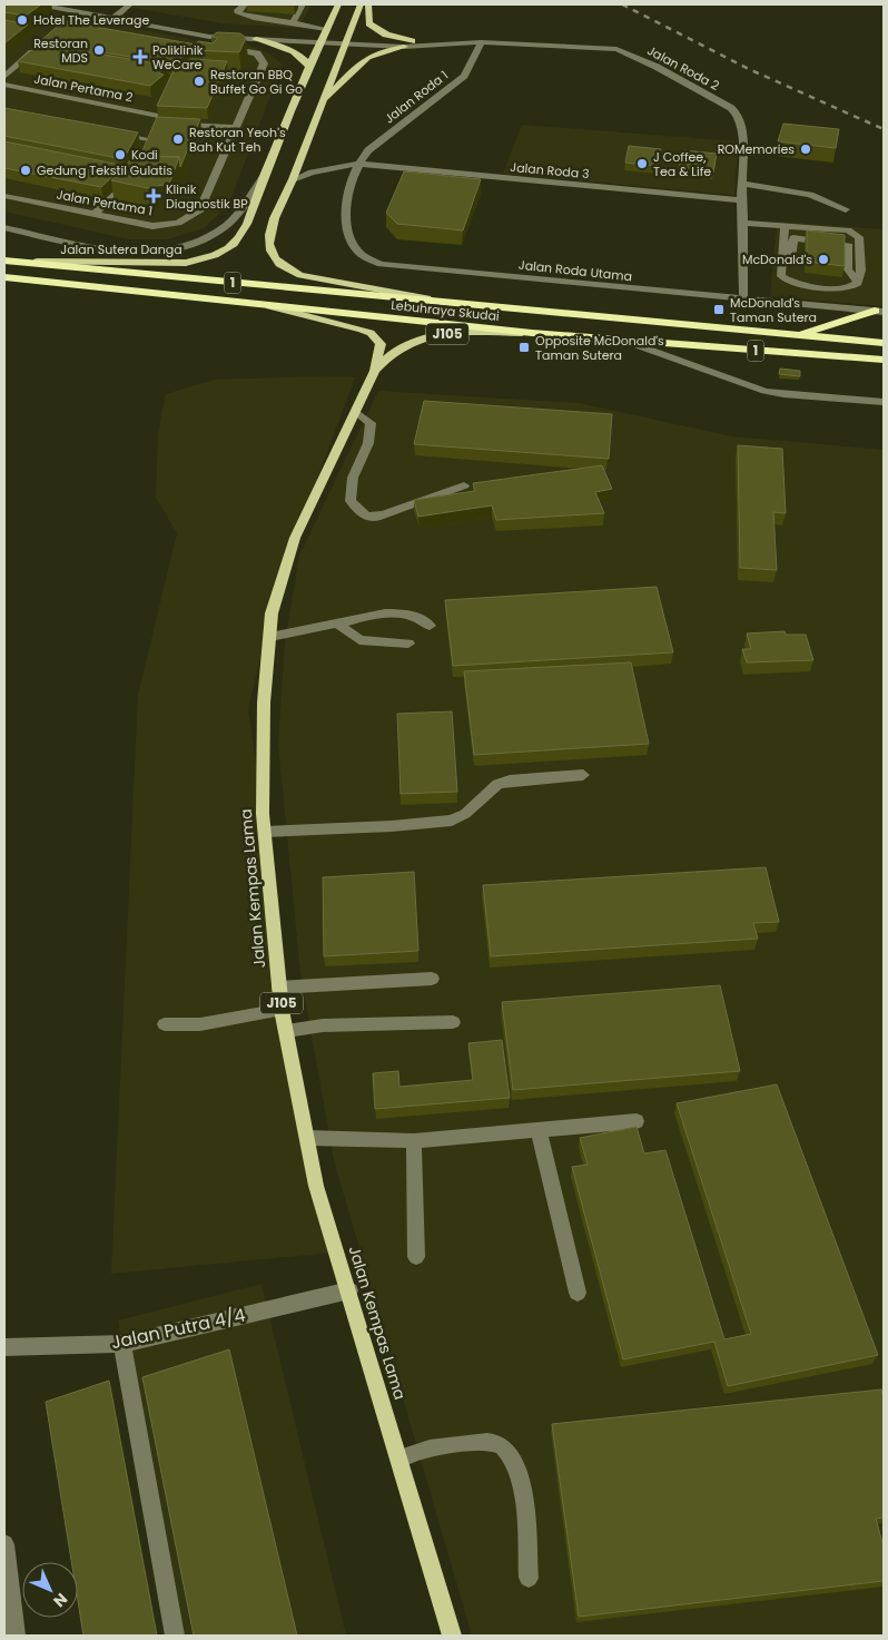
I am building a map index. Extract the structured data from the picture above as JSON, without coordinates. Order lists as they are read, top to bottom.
{
  "streets": {
    "highway": ["1", "Lebuhraya Skudai"],
    "main road": ["Jalan Sutera Danga", "J105", "Jalan Kempas Lama"],
    "street": [
      "Jalan Roda 2",
      "Jalan Pertama 2",
      "Jalan Roda 1",
      "Jalan Roda 3",
      "Jalan Pertama 1",
      "Jalan Roda Utama",
      "Jalan Putra 4/4"
    ]
  },
  "crossings": [
    ["Jalan Roda 2", "Jalan Roda 1"],
    ["Jalan Roda 2", "Jalan Roda 3"],
    ["Jalan Roda 2", "Jalan Roda Utama"],
    ["Jalan Roda 1", "Jalan Roda 3"],
    ["Jalan Roda 1", "Jalan Roda Utama"],
    ["Jalan Roda 3", "Jalan Roda Utama"],
    ["Jalan Sutera Danga", "Lebuhraya Skudai"],
    ["Lebuhraya Skudai", "Jalan Kempas Lama"],
    ["Jalan Kempas Lama", "Jalan Putra 4/4"]
  ],
  "places": {
    "other": [
      "Hotel The Leverage",
      "Restoran MDS",
      "Restoran BBQ Buffet Go Gi Go",
      "Restoran Yeoh's Bah Kut Teh",
      "ROMemories",
      "Kodi",
      "J Coffee, Tea & Life",
      "Gedung Tekstil Gulatis",
      "McDonald's"
    ],
    "health": ["Poliklinik WeCare", "Klinik Diagnostik BP"],
    "transit": ["McDonald's Taman Sutera", "Opposite McDonald's Taman Sutera"]
  },
  "north": "bottom right"
}
